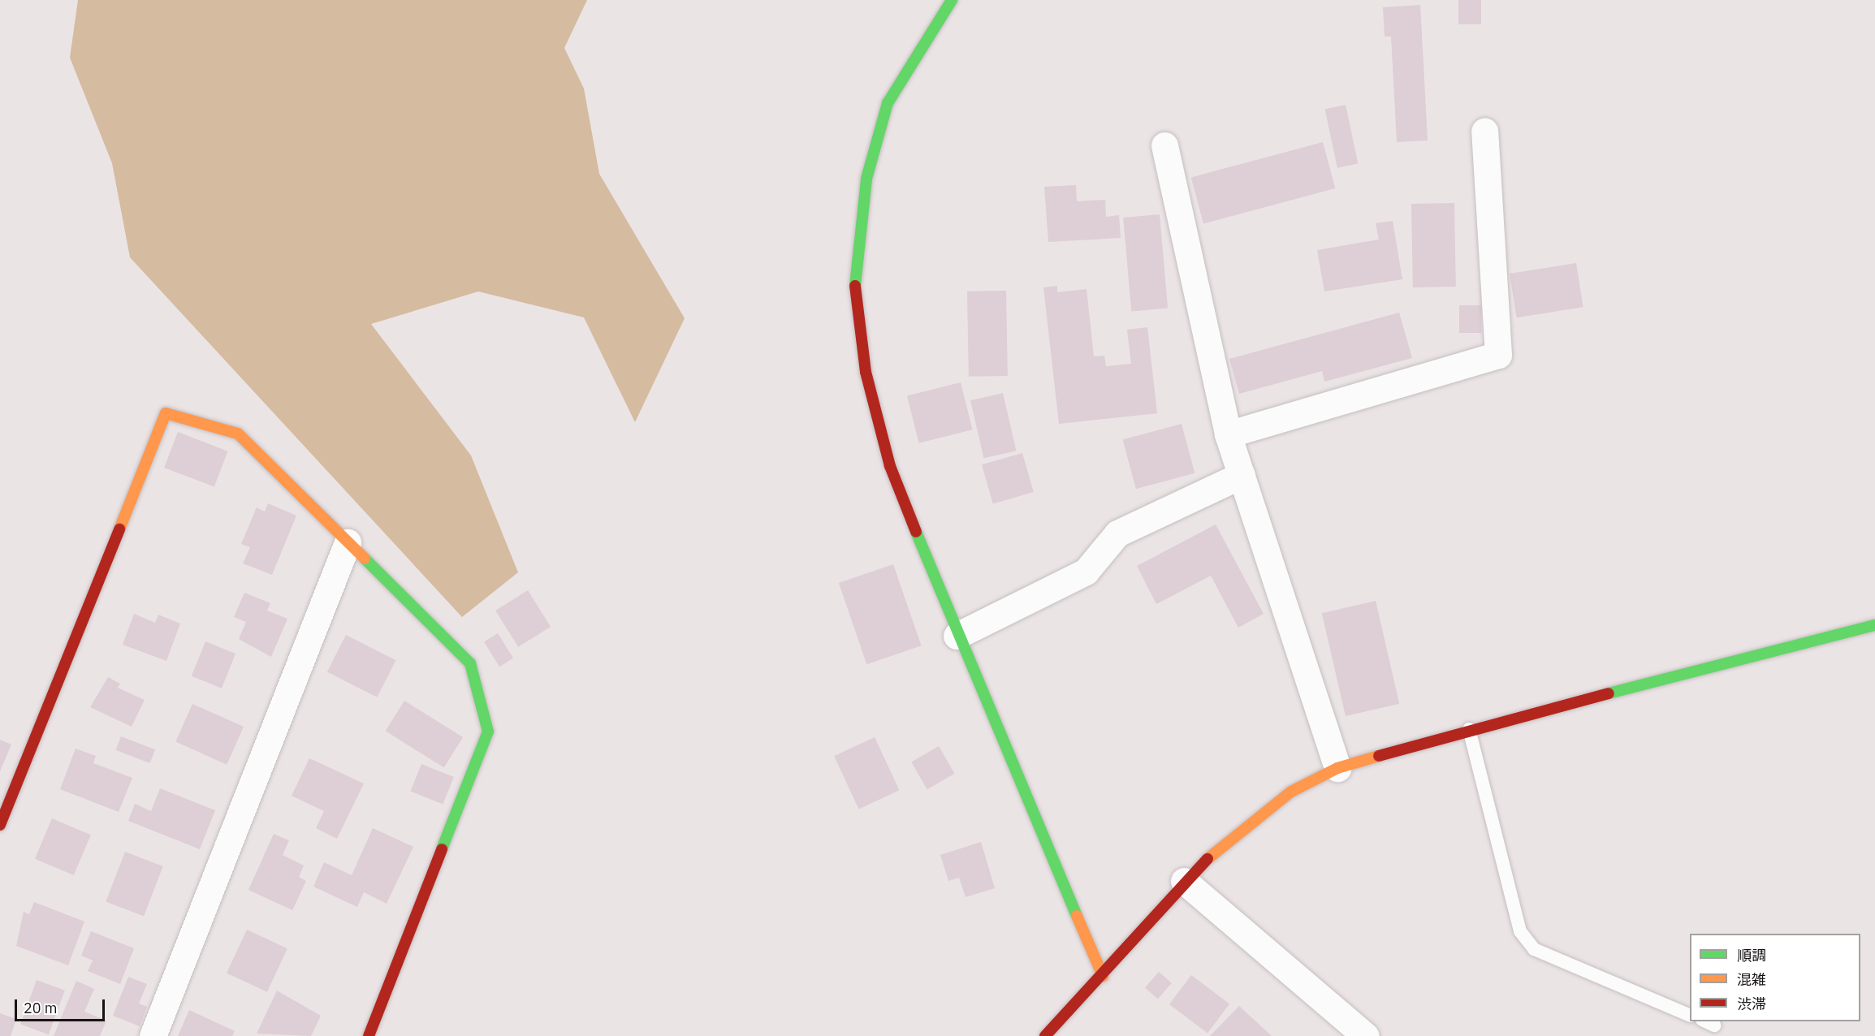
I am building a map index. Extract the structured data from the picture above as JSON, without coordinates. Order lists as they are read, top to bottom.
{
  "legend": ["順調", "混雑", "渋滞"],
  "scale_bar": "20 m"
}
